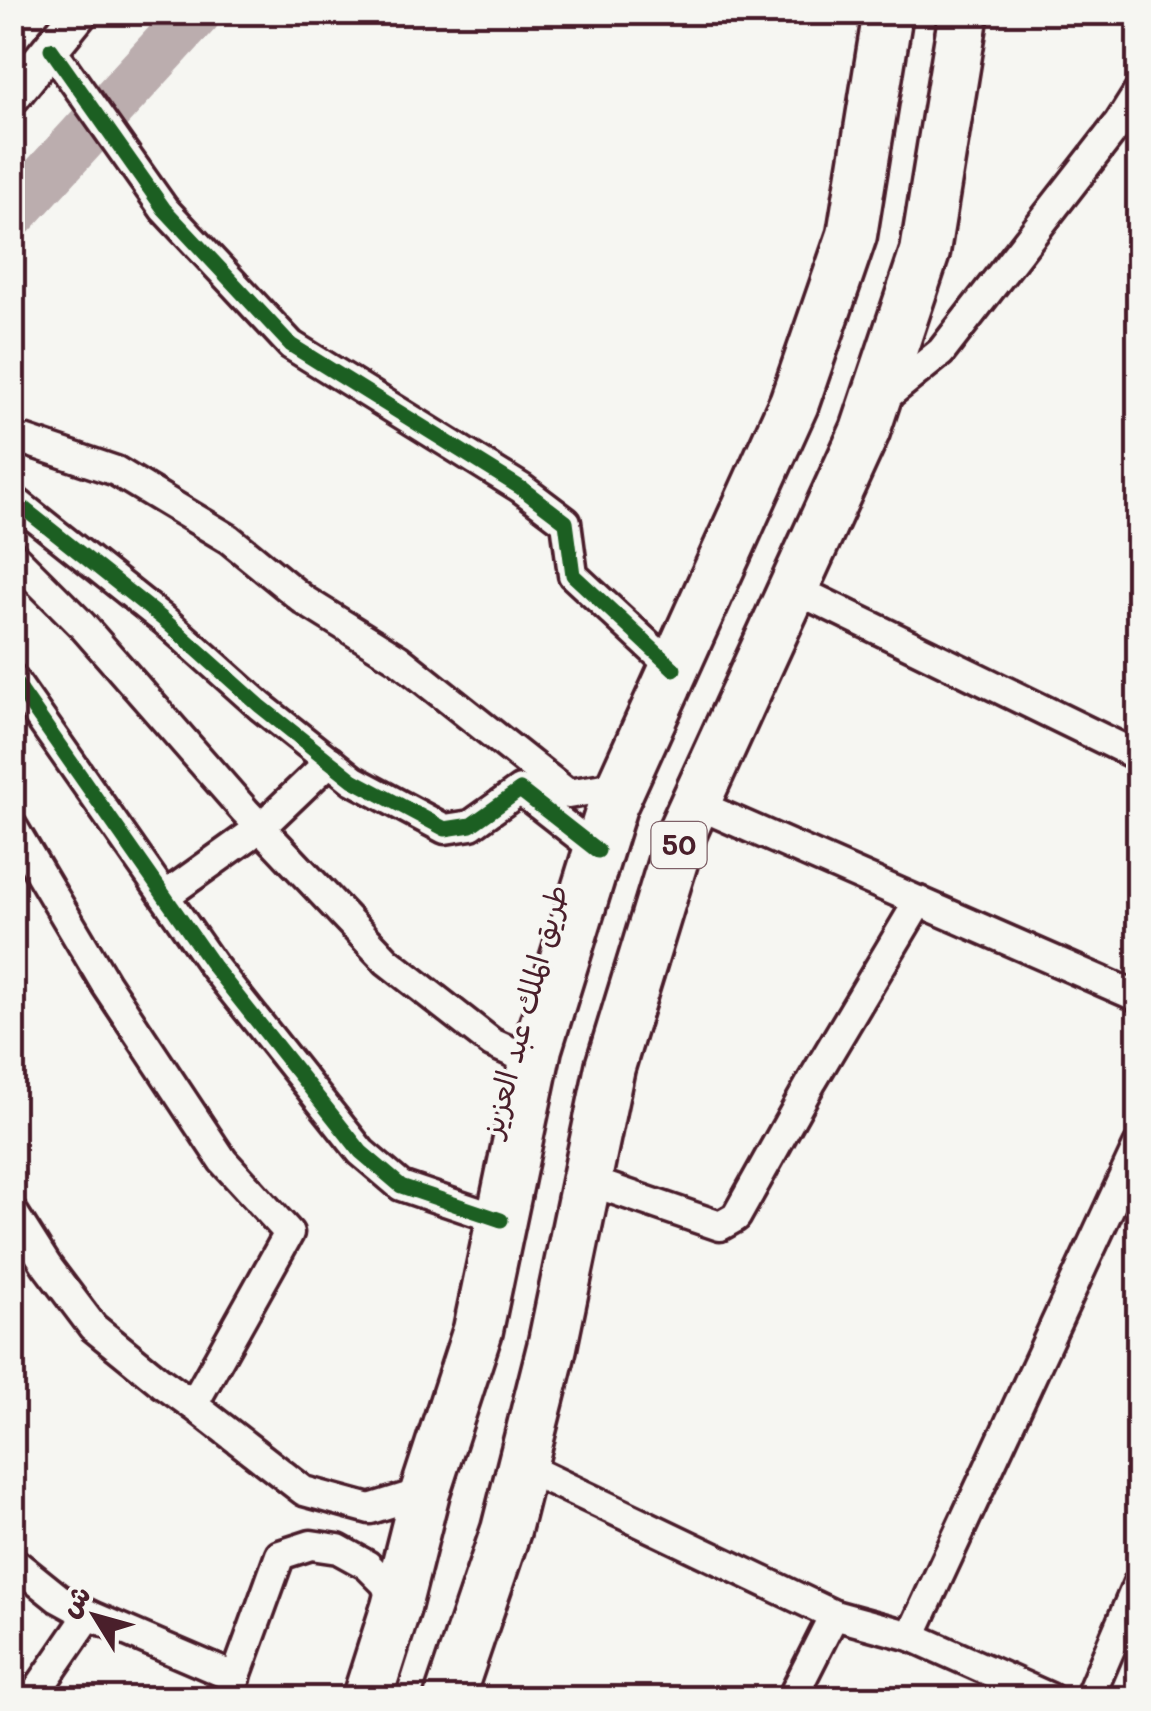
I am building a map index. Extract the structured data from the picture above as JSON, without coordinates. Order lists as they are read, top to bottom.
{
  "streets": {
    "highway": ["50", "طريق الملك عبد العزيز"]
  },
  "north": "top left"
}
